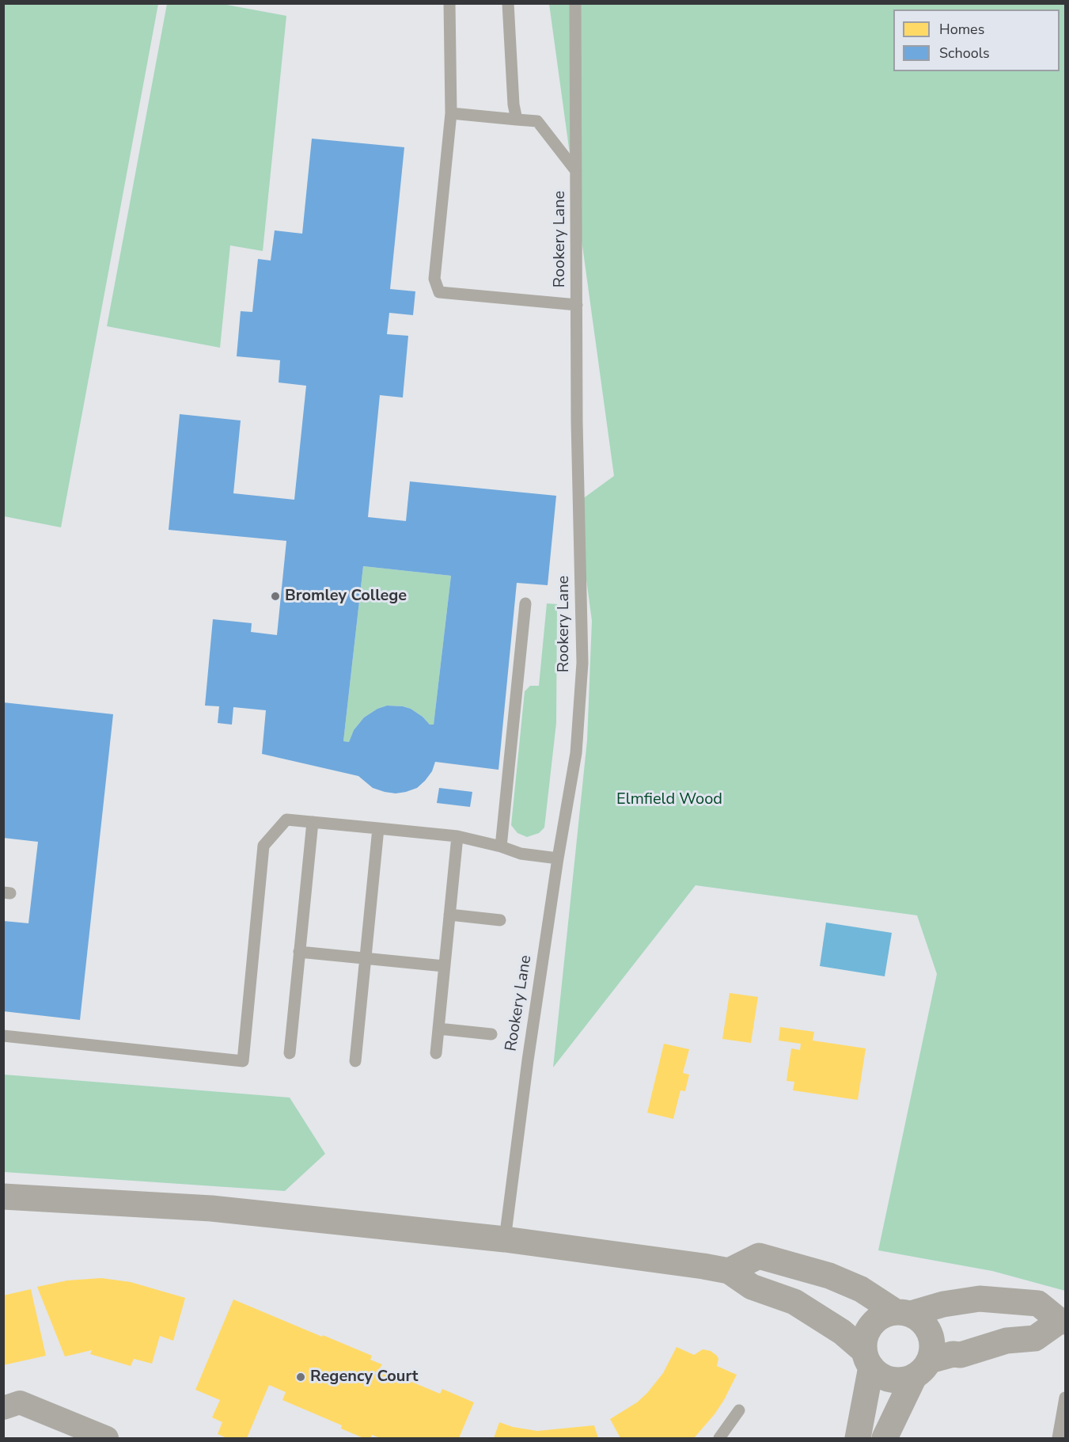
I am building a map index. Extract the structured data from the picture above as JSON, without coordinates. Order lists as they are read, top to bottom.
{
  "streets": {
    "lane": ["Rookery Lane"]
  },
  "parks": ["Elmfield Wood"],
  "places": ["Bromley College", "Regency Court"],
  "legend": ["Homes", "Schools"]
}
